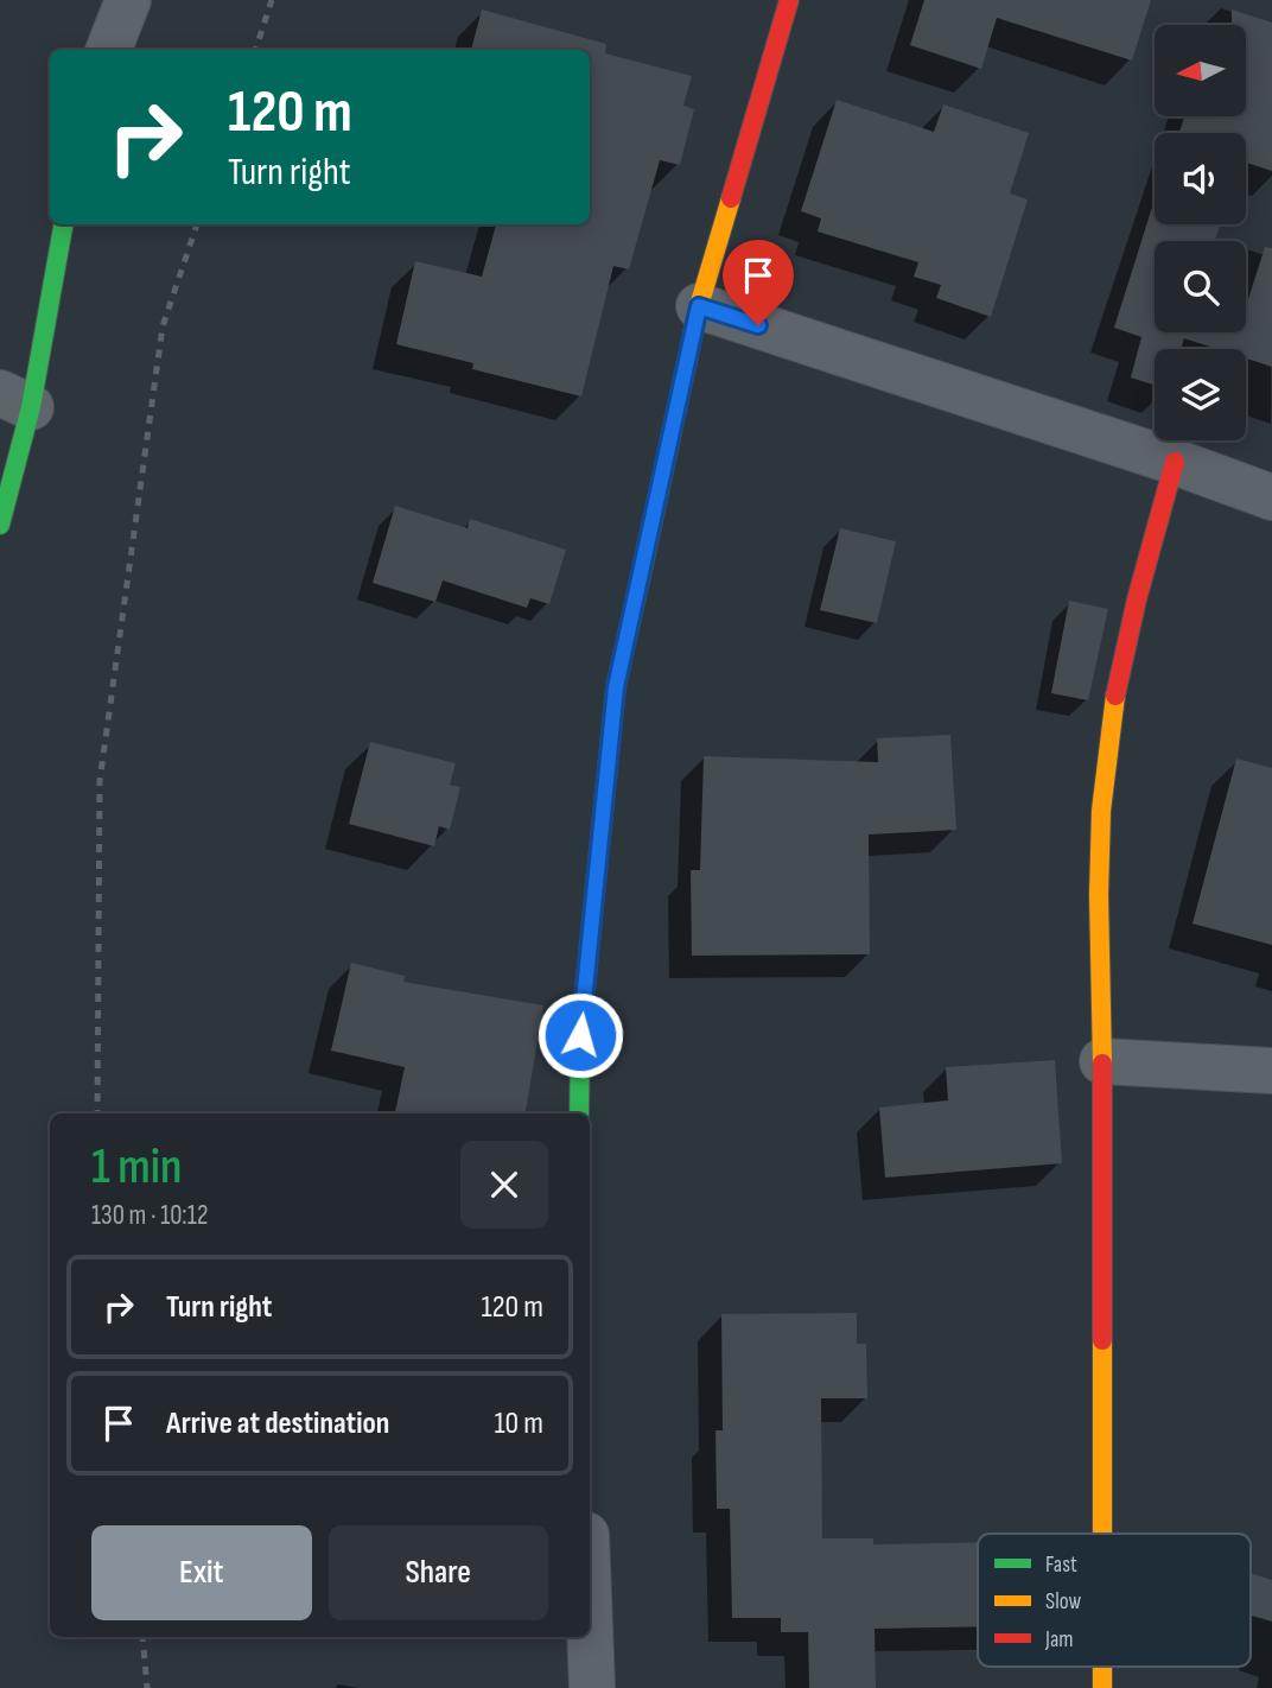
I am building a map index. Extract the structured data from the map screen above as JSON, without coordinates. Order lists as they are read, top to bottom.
{
  "legend": ["Fast", "Slow", "Jam"],
  "north": "left",
  "page": {
    "turn": ["120 m", "Turn right"],
    "heading": ["1 min", "130 m · 10:12"],
    "list": [
      {
        "name": "Turn right",
        "value": "120 m"
      },
      {
        "name": "Arrive at destination",
        "value": "10 m"
      }
    ],
    "buttons": ["Exit", "Share"]
  }
}
